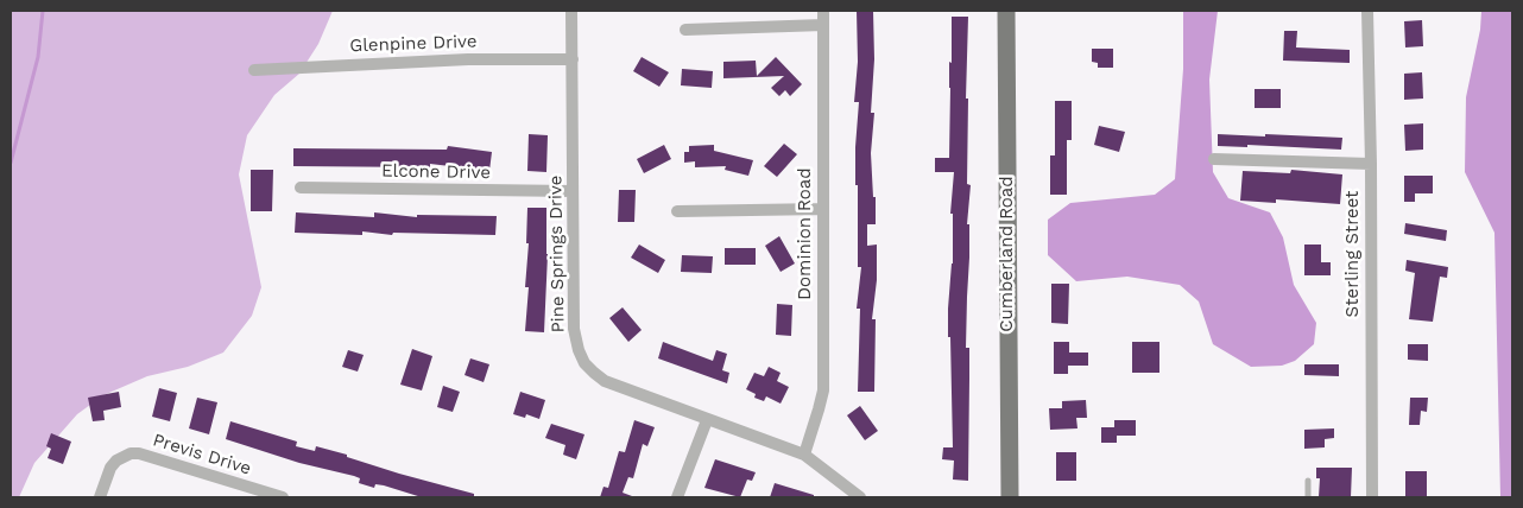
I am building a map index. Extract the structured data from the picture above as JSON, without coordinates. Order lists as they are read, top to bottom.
{
  "streets": {
    "main road": ["Cumberland Road"],
    "street": [
      "Glenpine Drive",
      "Elcone Drive",
      "Dominion Road",
      "Pine Springs Drive",
      "Sterling Street",
      "Previs Drive"
    ]
  },
  "crossings": [
    ["Glenpine Drive", "Pine Springs Drive"],
    ["Elcone Drive", "Pine Springs Drive"],
    ["Dominion Road", "Pine Springs Drive"]
  ]
}
